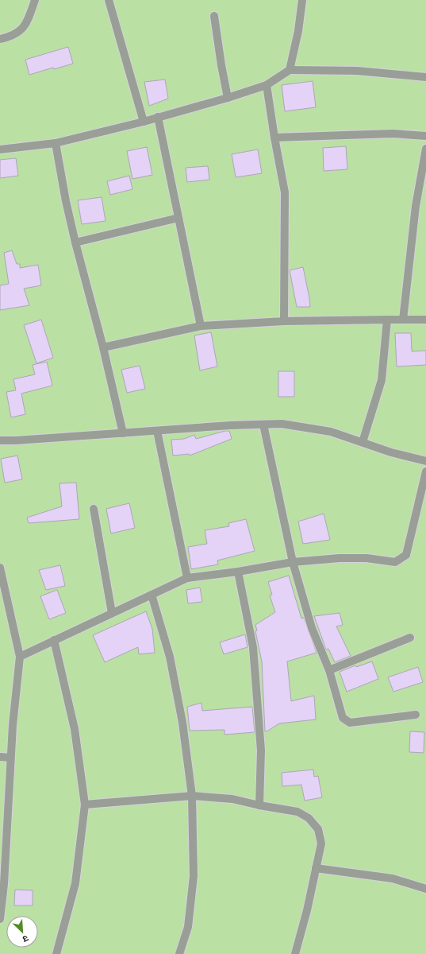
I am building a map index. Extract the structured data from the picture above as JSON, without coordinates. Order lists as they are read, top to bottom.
{
  "north": "bottom right"
}
